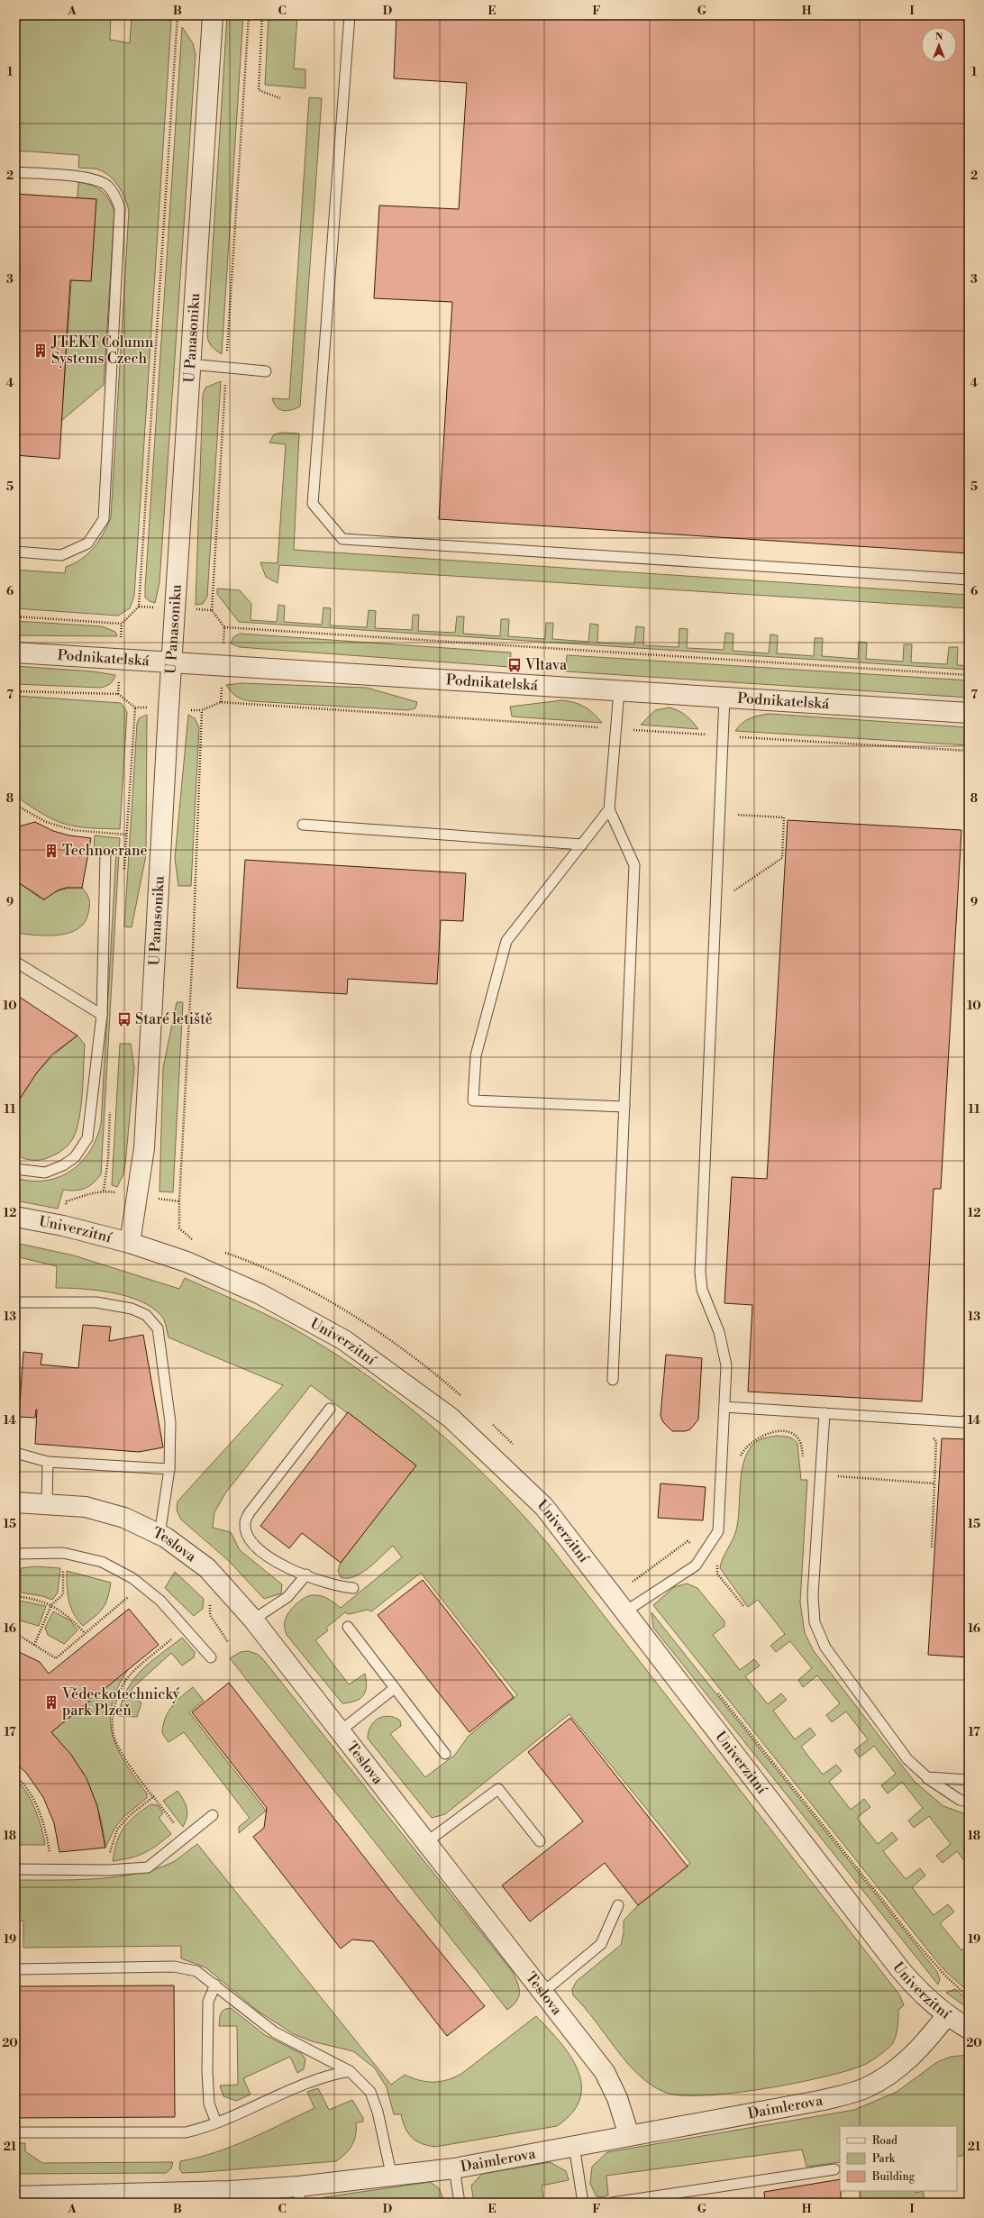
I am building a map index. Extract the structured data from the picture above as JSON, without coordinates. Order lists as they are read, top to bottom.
{
  "streets": {
    "street": [
      "U Panasoniku",
      "Podnikatelská",
      "Univerzitní",
      "Teslova",
      "Daimlerova"
    ]
  },
  "crossings": [
    ["U Panasoniku", "Podnikatelská"],
    ["U Panasoniku", "Univerzitní"],
    ["Univerzitní", "Daimlerova"],
    ["Teslova", "Daimlerova"]
  ],
  "places": {
    "building": ["JTEKT Column Systems Czech", "Technocrane", "Vědeckotechnický park Plzeň"],
    "bus stop": ["Vltava", "Staré letiště"]
  },
  "legend": ["Road", "Park", "Building"],
  "north": "top",
  "grid": {
    "columns": [
      "A",
      "B",
      "C",
      "D",
      "E",
      "F",
      "G",
      "H",
      "I"
    ],
    "rows": [
      "1",
      "2",
      "3",
      "4",
      "5",
      "6",
      "7",
      "8",
      "9",
      "10",
      "11",
      "12",
      "13",
      "14",
      "15",
      "16",
      "17",
      "18",
      "19",
      "20",
      "21"
    ]
  }
}
